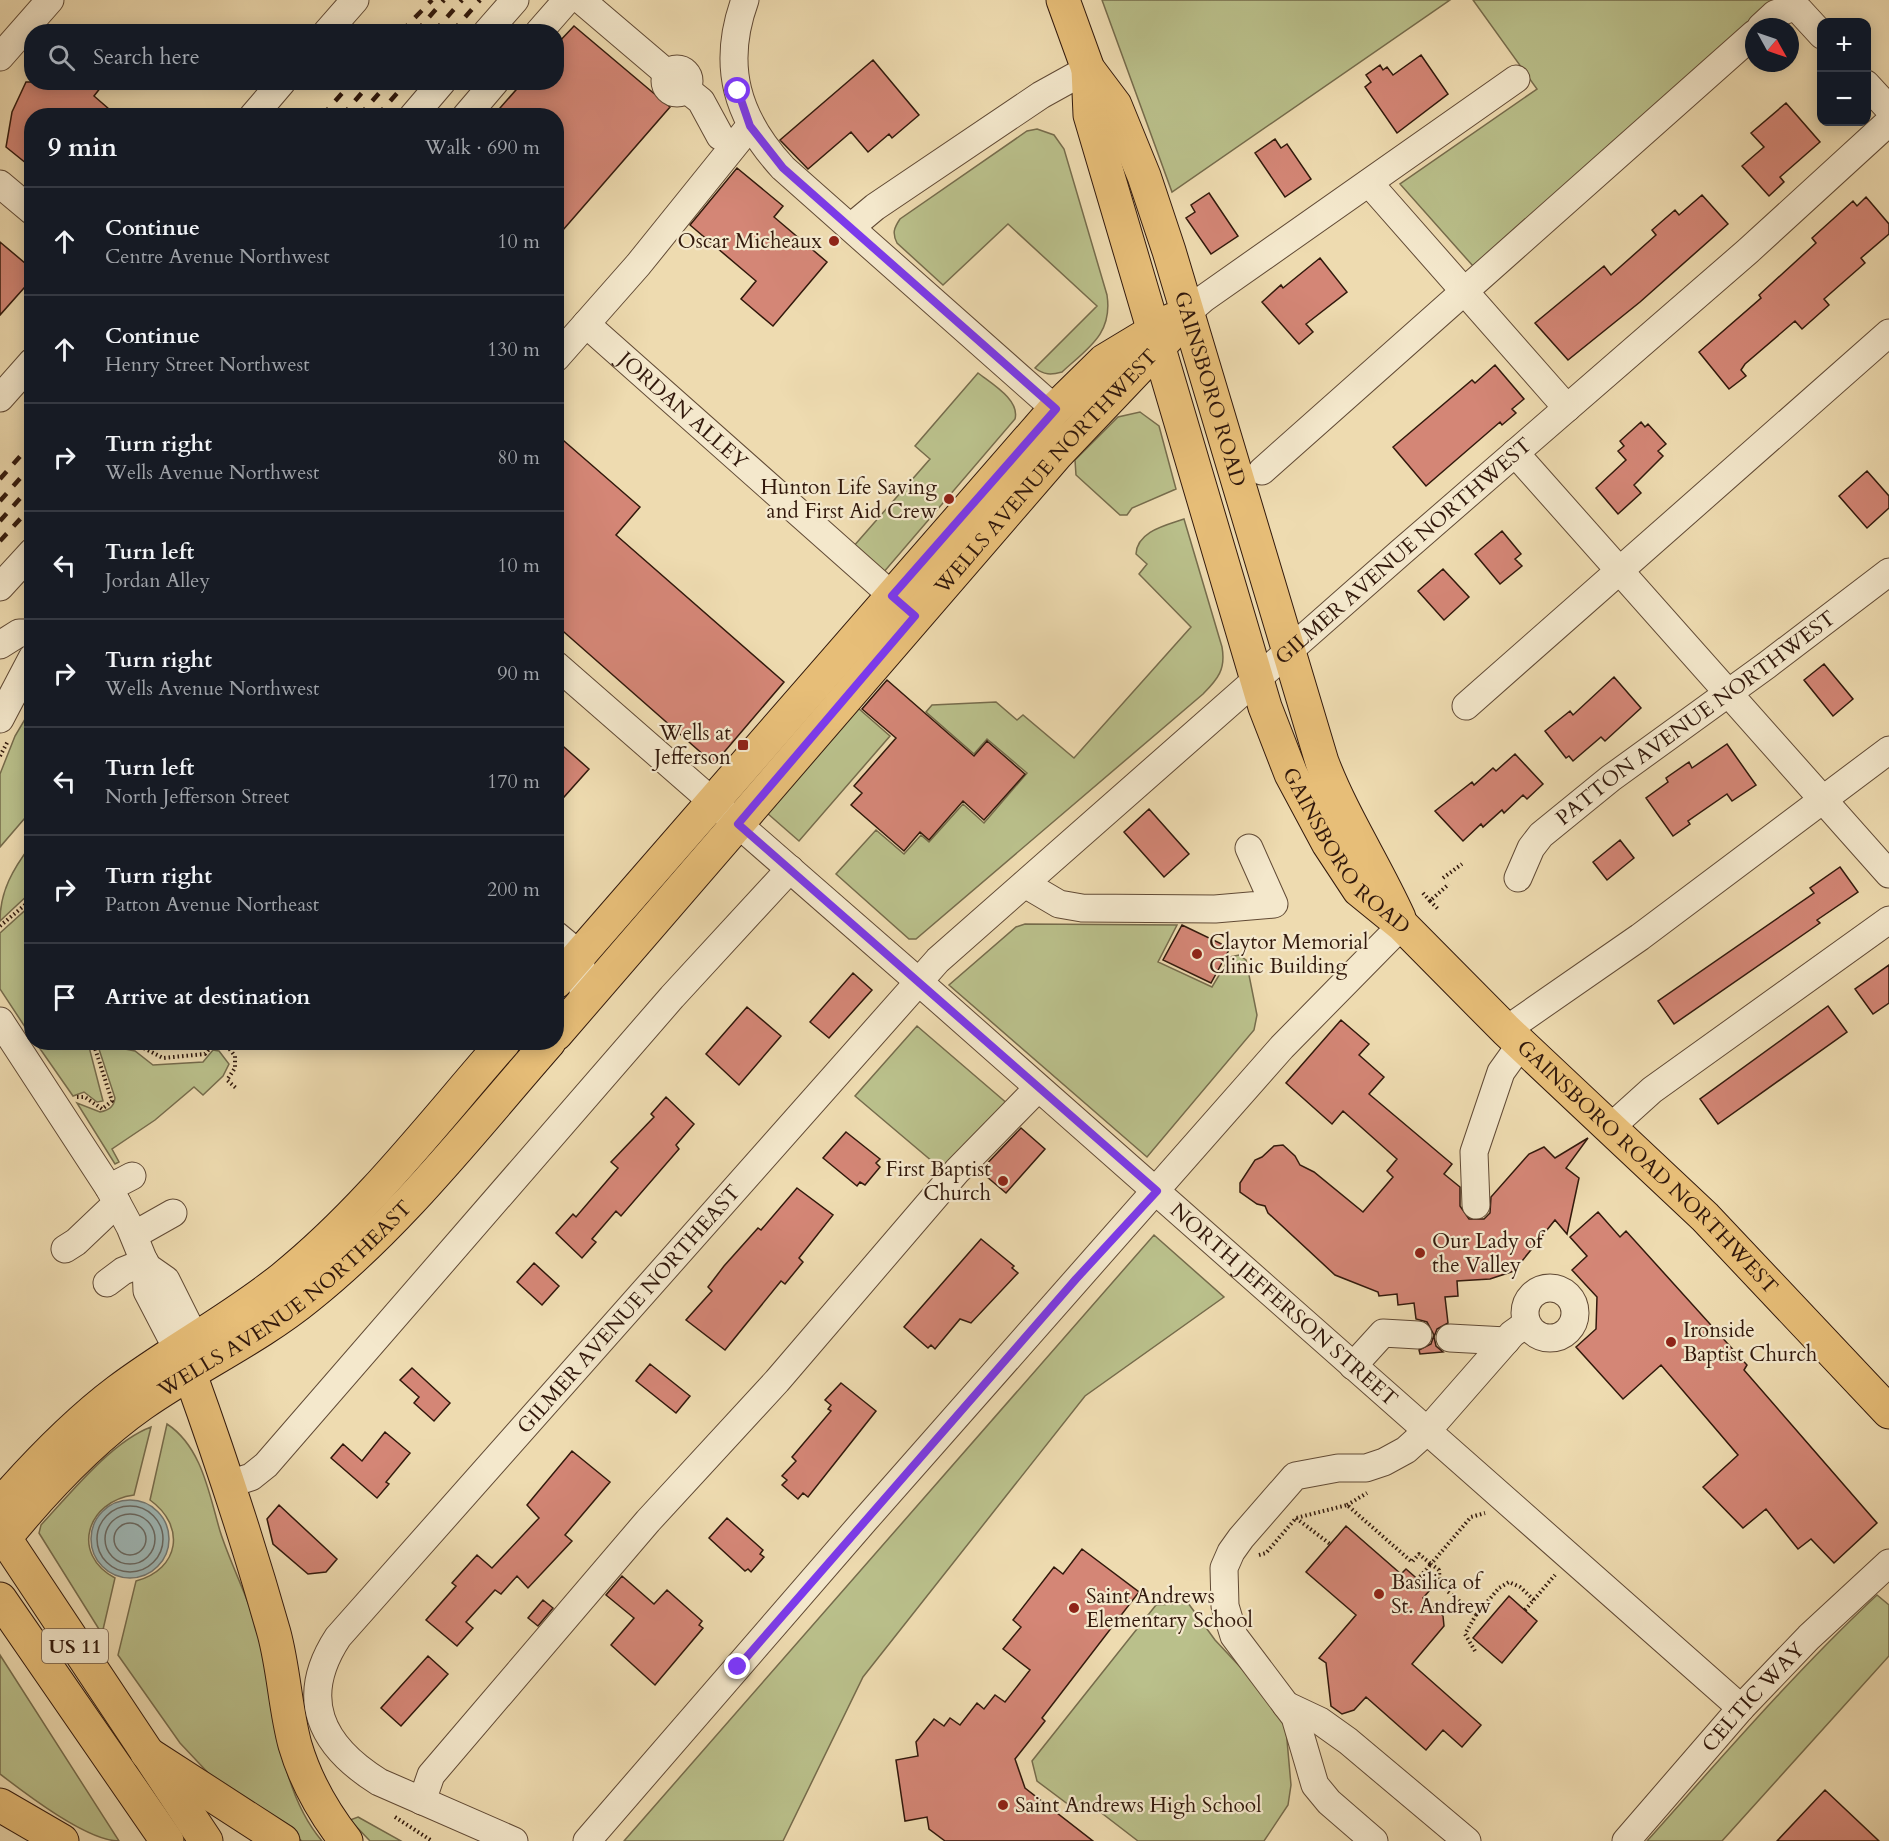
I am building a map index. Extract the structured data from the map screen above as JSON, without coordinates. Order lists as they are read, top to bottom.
{
  "streets": {
    "main road": [
      "GAINSBORO ROAD",
      "WELLS AVENUE NORTHWEST",
      "GAINSBORO ROAD NORTHWEST",
      "WELLS AVENUE NORTHEAST",
      "US 11"
    ],
    "street": [
      "JORDAN ALLEY",
      "GILMER AVENUE NORTHWEST",
      "PATTON AVENUE NORTHWEST",
      "NORTH JEFFERSON STREET",
      "GILMER AVENUE NORTHEAST",
      "CELTIC WAY"
    ]
  },
  "crossings": [
    ["GAINSBORO ROAD", "WELLS AVENUE NORTHWEST"],
    ["GAINSBORO ROAD", "GILMER AVENUE NORTHWEST"],
    ["GAINSBORO ROAD", "GAINSBORO ROAD NORTHWEST"],
    ["JORDAN ALLEY", "WELLS AVENUE NORTHWEST"],
    ["WELLS AVENUE NORTHWEST", "NORTH JEFFERSON STREET"],
    ["GILMER AVENUE NORTHWEST", "NORTH JEFFERSON STREET"],
    ["GILMER AVENUE NORTHWEST", "GILMER AVENUE NORTHEAST"],
    ["WELLS AVENUE NORTHEAST", "US 11"],
    ["NORTH JEFFERSON STREET", "GILMER AVENUE NORTHEAST"],
    ["NORTH JEFFERSON STREET", "CELTIC WAY"]
  ],
  "places": {
    "other": [
      "Oscar Micheaux",
      "Hunton Life Saving and First Aid Crew",
      "Claytor Memorial Clinic Building",
      "First Baptist Church",
      "Our Lady of the Valley",
      "Ironside Baptist Church",
      "Basilica of St. Andrew",
      "Saint Andrews Elementary School",
      "Saint Andrews High School"
    ],
    "transit": ["Wells at Jefferson"]
  },
  "north": "bottom right",
  "page": {
    "map_buttons": ["+", "−"],
    "search": "Search here",
    "heading": ["9 min", "Walk · 690 m"],
    "list": [
      ["Continue", "Centre Avenue Northwest", "10 m"],
      ["Continue", "Henry Street Northwest", "130 m"],
      ["Turn right", "Wells Avenue Northwest", "80 m"],
      ["Turn left", "Jordan Alley", "10 m"],
      ["Turn right", "Wells Avenue Northwest", "90 m"],
      ["Turn left", "North Jefferson Street", "170 m"],
      ["Turn right", "Patton Avenue Northeast", "200 m"],
      "Arrive at destination"
    ]
  }
}
